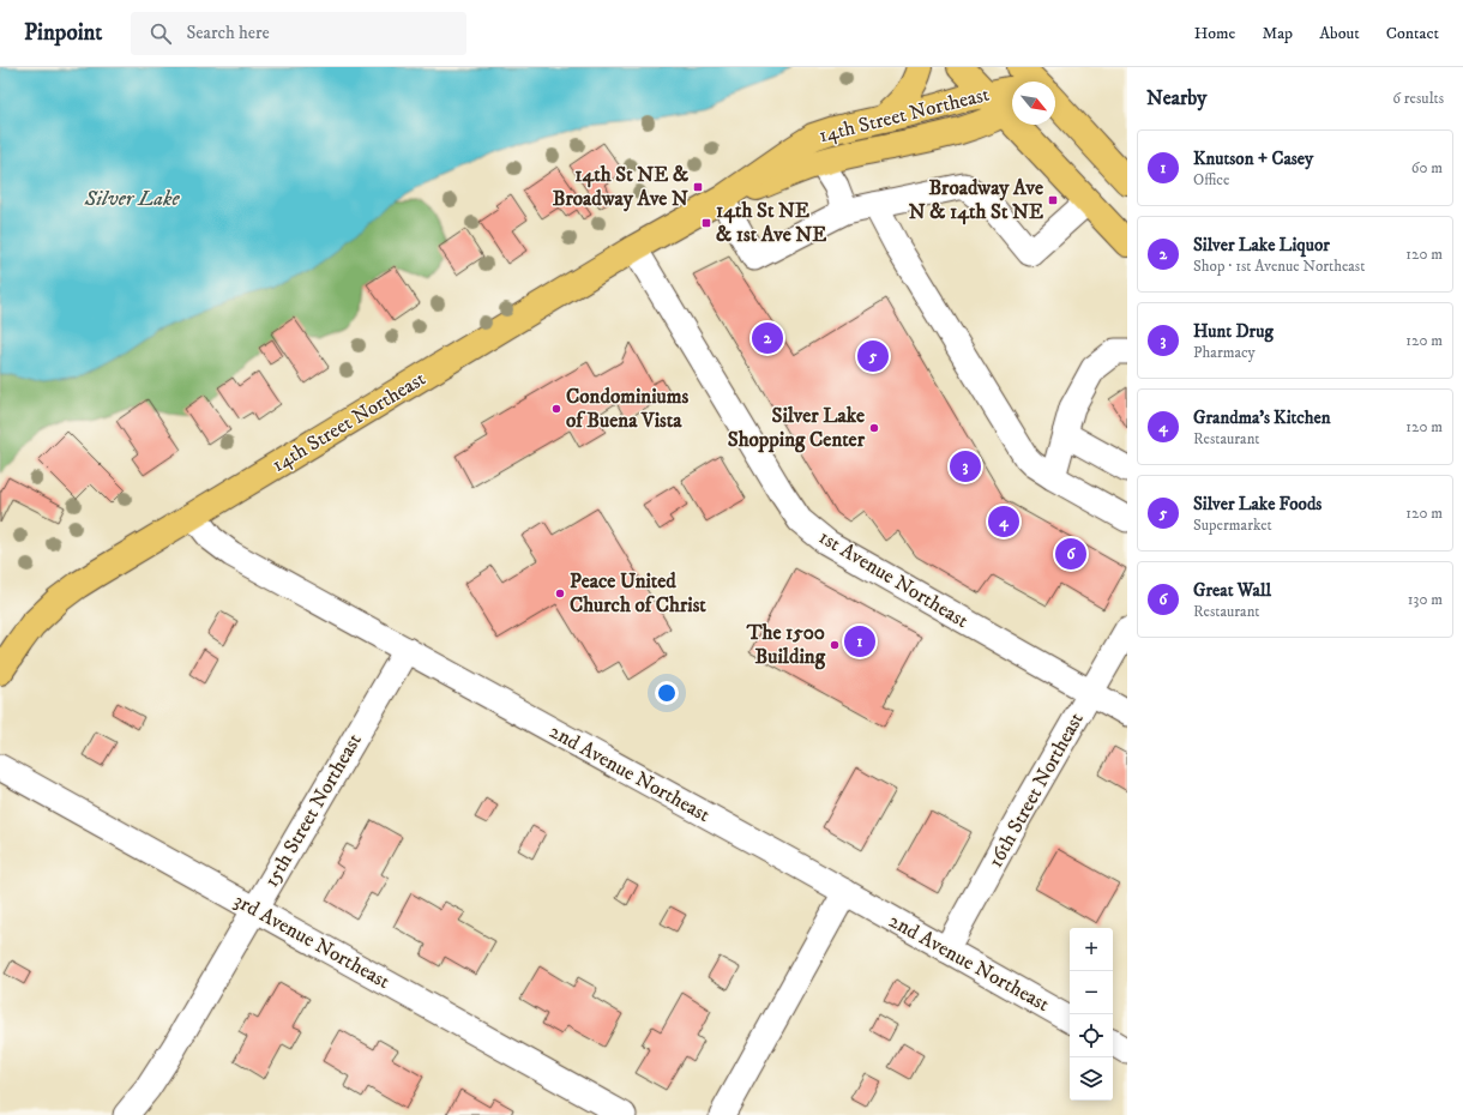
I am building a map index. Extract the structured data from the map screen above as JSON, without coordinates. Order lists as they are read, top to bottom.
{
  "streets": {
    "main road": ["14th Street Northeast"],
    "street": [
      "1st Avenue Northeast",
      "2nd Avenue Northeast",
      "16th Street Northeast",
      "15th Street Northeast",
      "3rd Avenue Northeast"
    ]
  },
  "crossings": [
    ["14th Street Northeast", "1st Avenue Northeast"],
    ["14th Street Northeast", "2nd Avenue Northeast"],
    ["1st Avenue Northeast", "16th Street Northeast"],
    ["2nd Avenue Northeast", "16th Street Northeast"],
    ["2nd Avenue Northeast", "15th Street Northeast"],
    ["15th Street Northeast", "3rd Avenue Northeast"]
  ],
  "water": ["Silver Lake"],
  "places": {
    "transit": ["14th St NE & Broadway Ave N", "Broadway Ave N & 14th St NE", "14th St NE & 1st Ave NE"],
    "other": [
      "Condominiums of Buena Vista",
      "Silver Lake Shopping Center",
      "Peace United Church of Christ",
      "The 1500 Building"
    ]
  },
  "north": "bottom right",
  "page": {
    "header": "Pinpoint",
    "search": "Search here",
    "nav": [
      "Home",
      "Map",
      "About",
      "Contact"
    ],
    "heading": ["Nearby", "6 results"],
    "list": [
      {
        "mark": "1",
        "name": "Knutson + Casey",
        "note": "Office",
        "value": "60 m"
      },
      {
        "mark": "2",
        "name": "Silver Lake Liquor",
        "note": "Shop · 1st Avenue Northeast",
        "value": "120 m"
      },
      {
        "mark": "3",
        "name": "Hunt Drug",
        "note": "Pharmacy",
        "value": "120 m"
      },
      {
        "mark": "4",
        "name": "Grandma's Kitchen",
        "note": "Restaurant",
        "value": "120 m"
      },
      {
        "mark": "5",
        "name": "Silver Lake Foods",
        "note": "Supermarket",
        "value": "120 m"
      },
      {
        "mark": "6",
        "name": "Great Wall",
        "note": "Restaurant",
        "value": "130 m"
      }
    ],
    "pins": [
      "2",
      "5",
      "3",
      "4",
      "6",
      "1"
    ],
    "map_buttons": ["+", "−"]
  }
}
